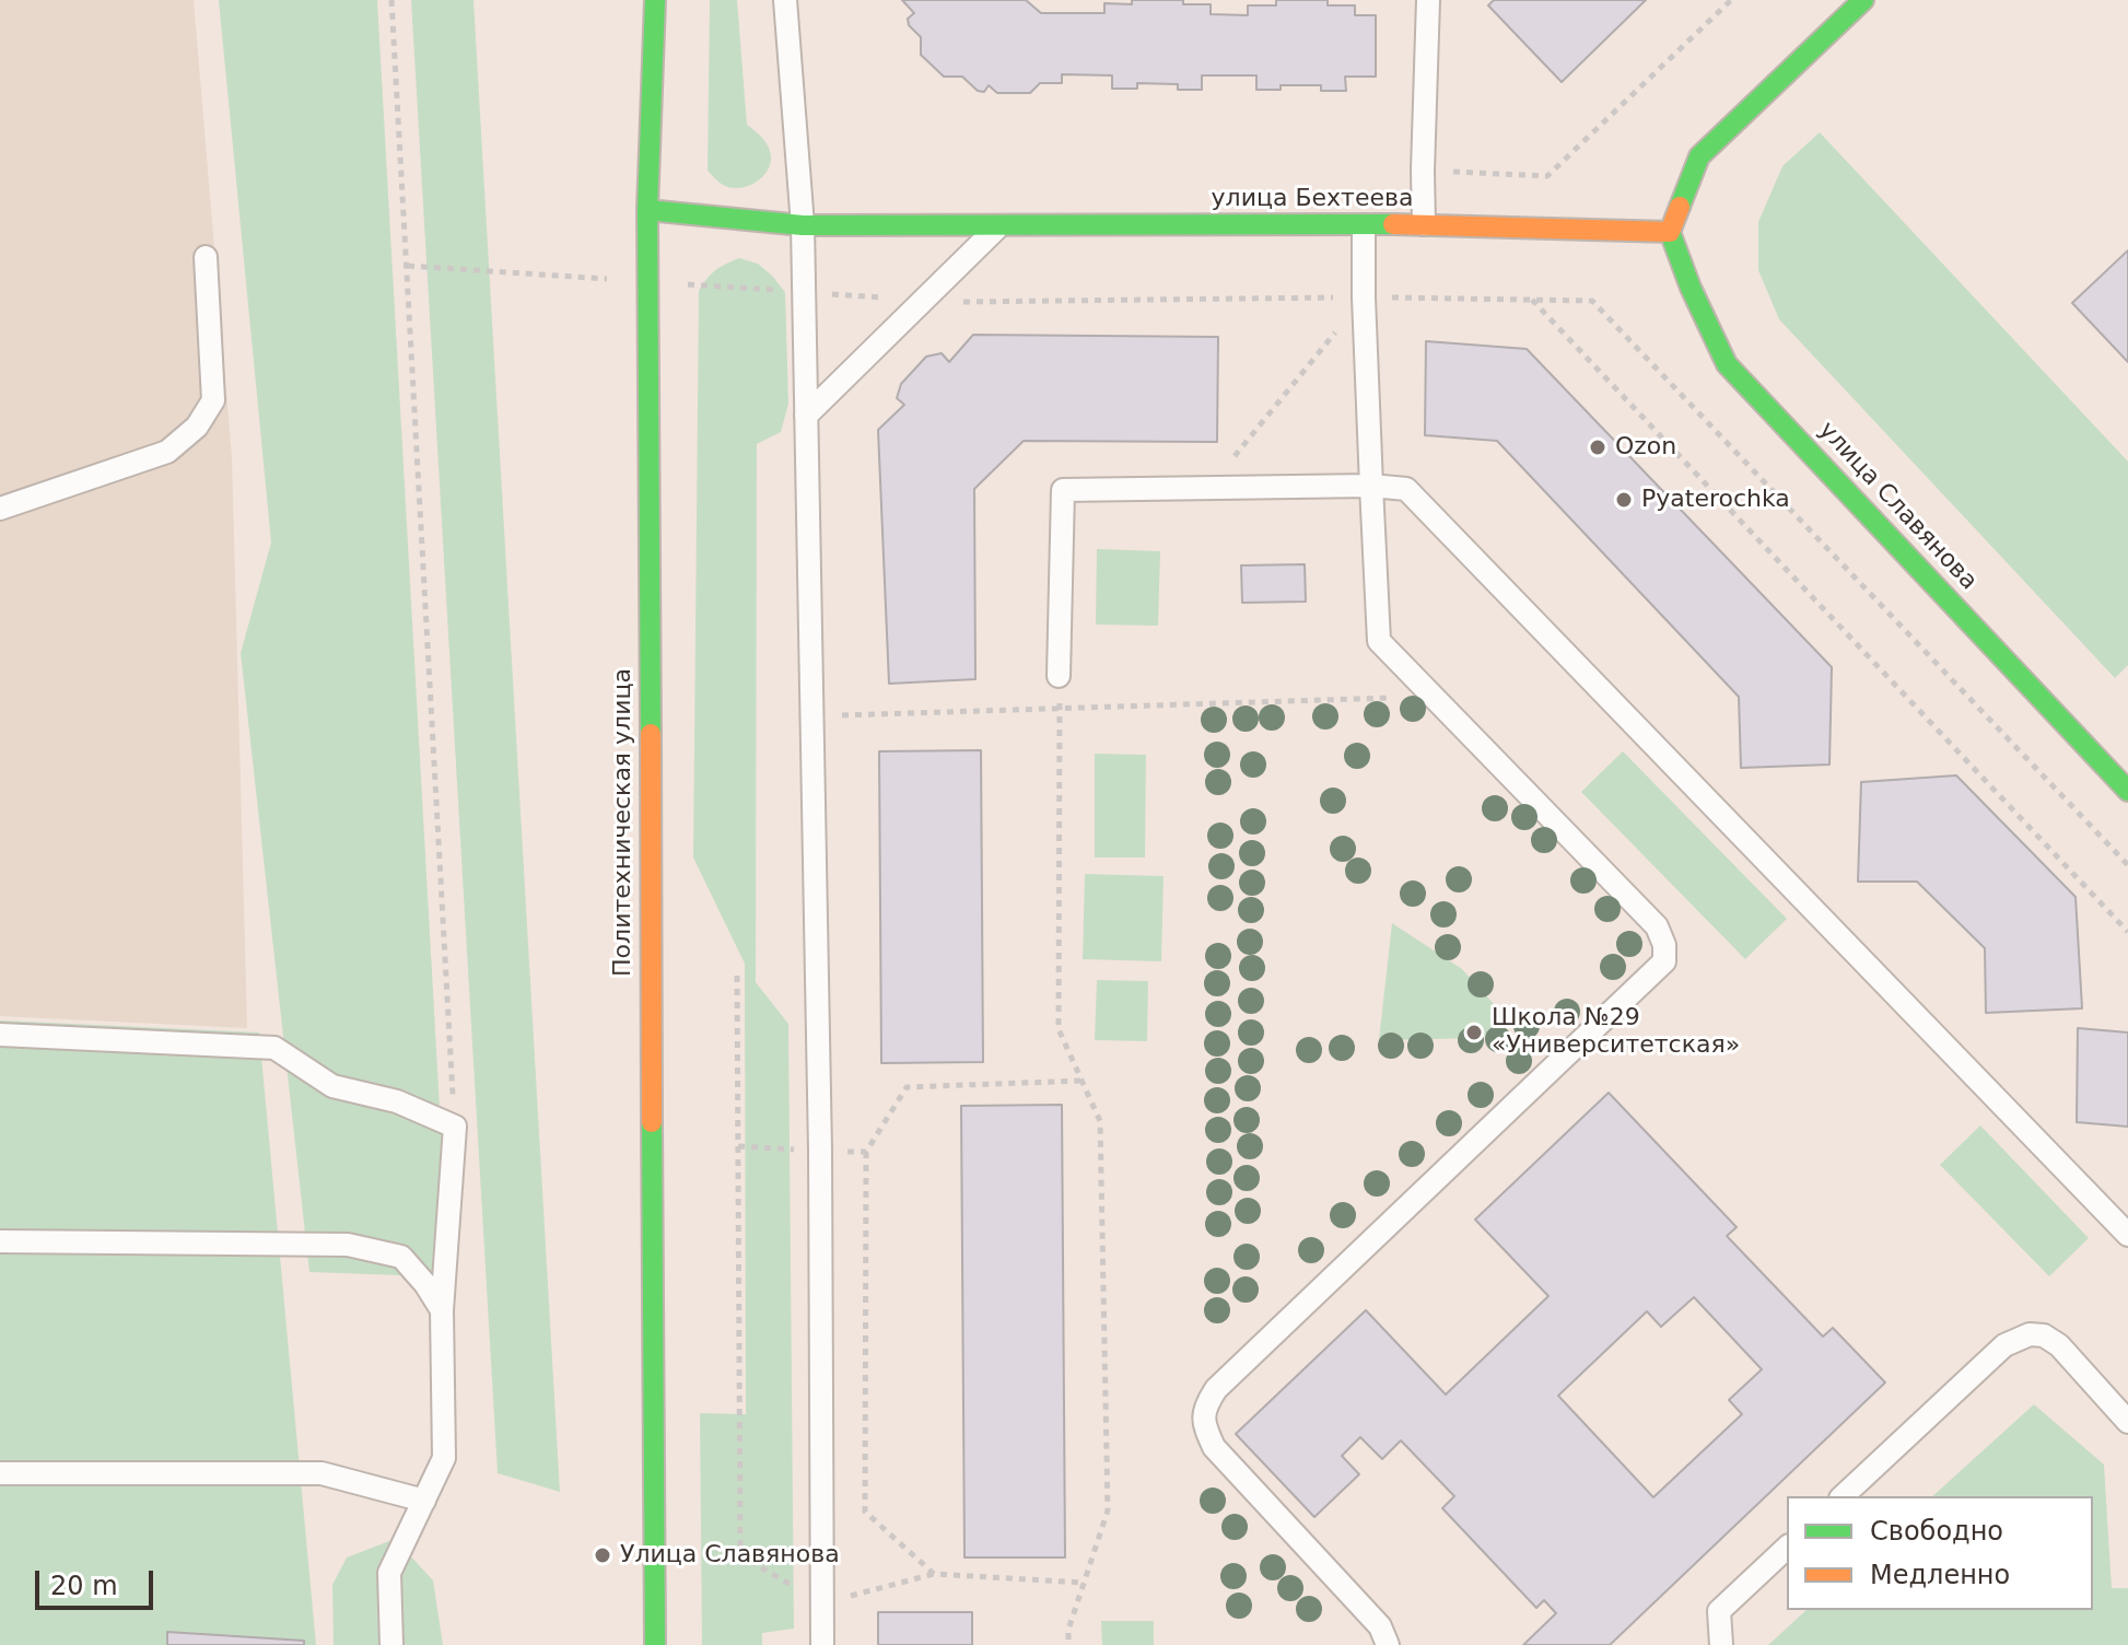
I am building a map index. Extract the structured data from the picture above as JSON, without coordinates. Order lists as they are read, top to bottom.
{
  "streets": {
    "street": ["улица Бехтеева", "улица Славянова", "Политехническая улица"]
  },
  "crossings": [
    ["улица Бехтеева", "улица Славянова"],
    ["улица Бехтеева", "Политехническая улица"]
  ],
  "places": [
    "Ozon",
    "Pyaterochka",
    "Школа №29 «Университетская»",
    "Улица Славянова"
  ],
  "legend": ["Свободно", "Медленно"],
  "scale_bar": "20 m"
}
